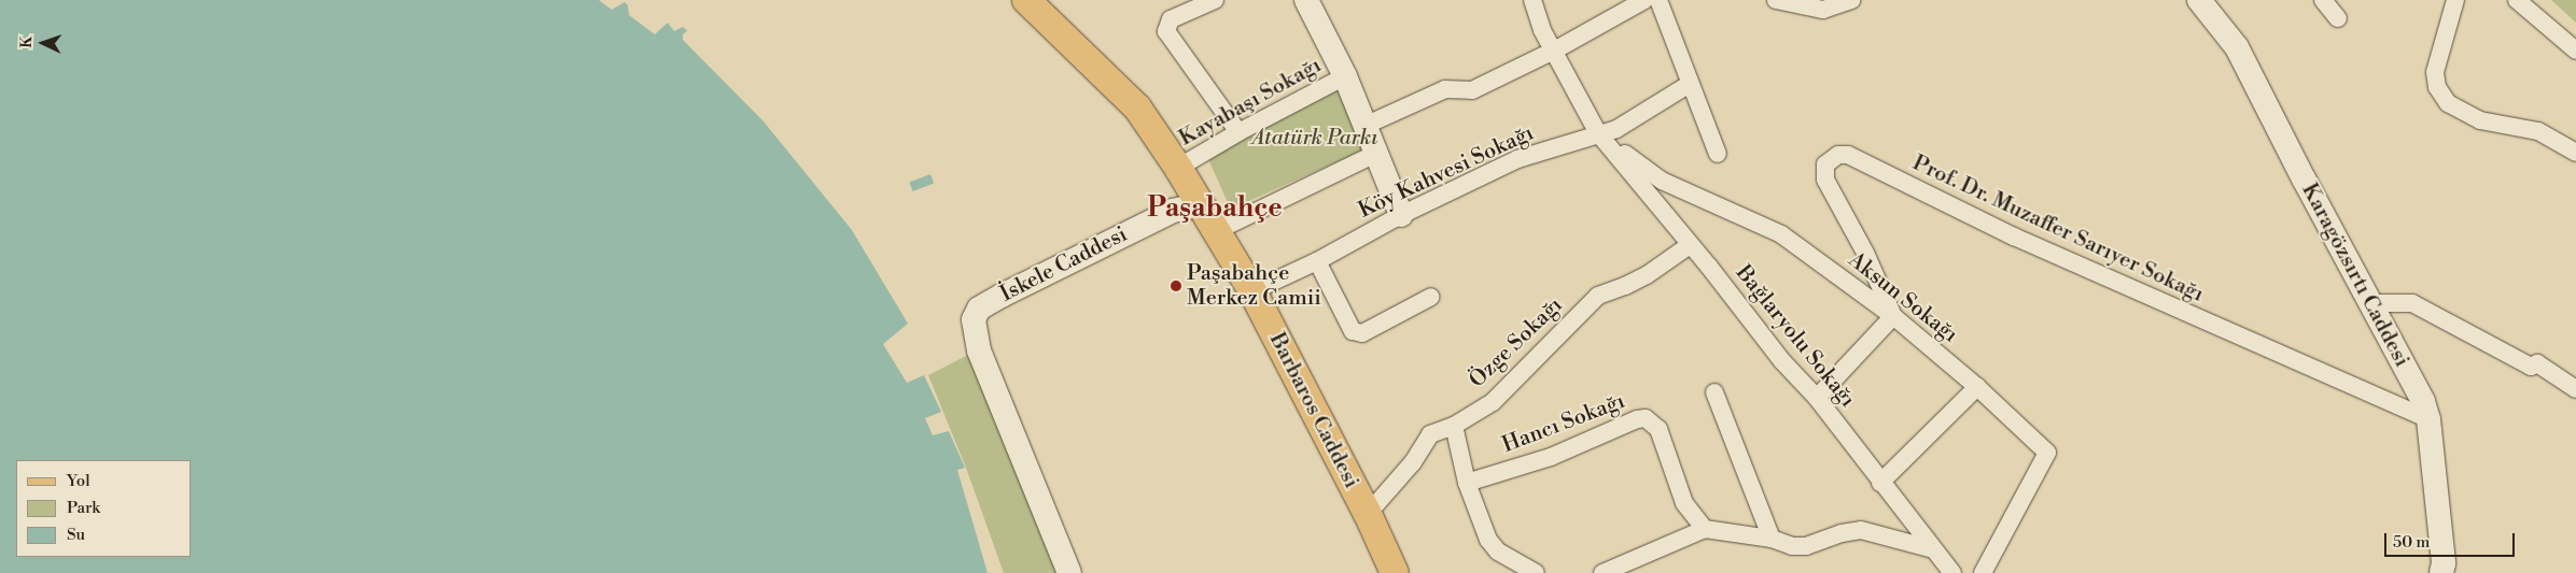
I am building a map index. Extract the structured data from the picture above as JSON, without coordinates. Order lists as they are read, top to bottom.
{
  "streets": {
    "main road": ["İskele Caddesi", "Karagözsırtı Caddesi", "Barbaros Caddesi"],
    "street": [
      "Kayabaşı Sokağı",
      "Köy Kahvesi Sokağı",
      "Prof. Dr. Muzaffer Sarıyer Sokağı",
      "Aksun Sokağı",
      "Bağlaryolu Sokağı",
      "Özge Sokağı",
      "Hancı Sokağı"
    ]
  },
  "crossings": [
    ["Kayabaşı Sokağı", "Barbaros Caddesi"],
    ["Köy Kahvesi Sokağı", "Aksun Sokağı"],
    ["Köy Kahvesi Sokağı", "Bağlaryolu Sokağı"],
    ["Köy Kahvesi Sokağı", "Barbaros Caddesi"],
    ["Prof. Dr. Muzaffer Sarıyer Sokağı", "Karagözsırtı Caddesi"],
    ["Prof. Dr. Muzaffer Sarıyer Sokağı", "Aksun Sokağı"],
    ["İskele Caddesi", "Barbaros Caddesi"],
    ["Aksun Sokağı", "Bağlaryolu Sokağı"],
    ["Bağlaryolu Sokağı", "Özge Sokağı"],
    ["Özge Sokağı", "Barbaros Caddesi"]
  ],
  "districts": ["Paşabahçe"],
  "parks": ["Atatürk Parkı"],
  "places": ["Paşabahçe Merkez Camii"],
  "legend": ["Yol", "Park", "Su"],
  "scale_bar": "50 m",
  "north": "left"
}
